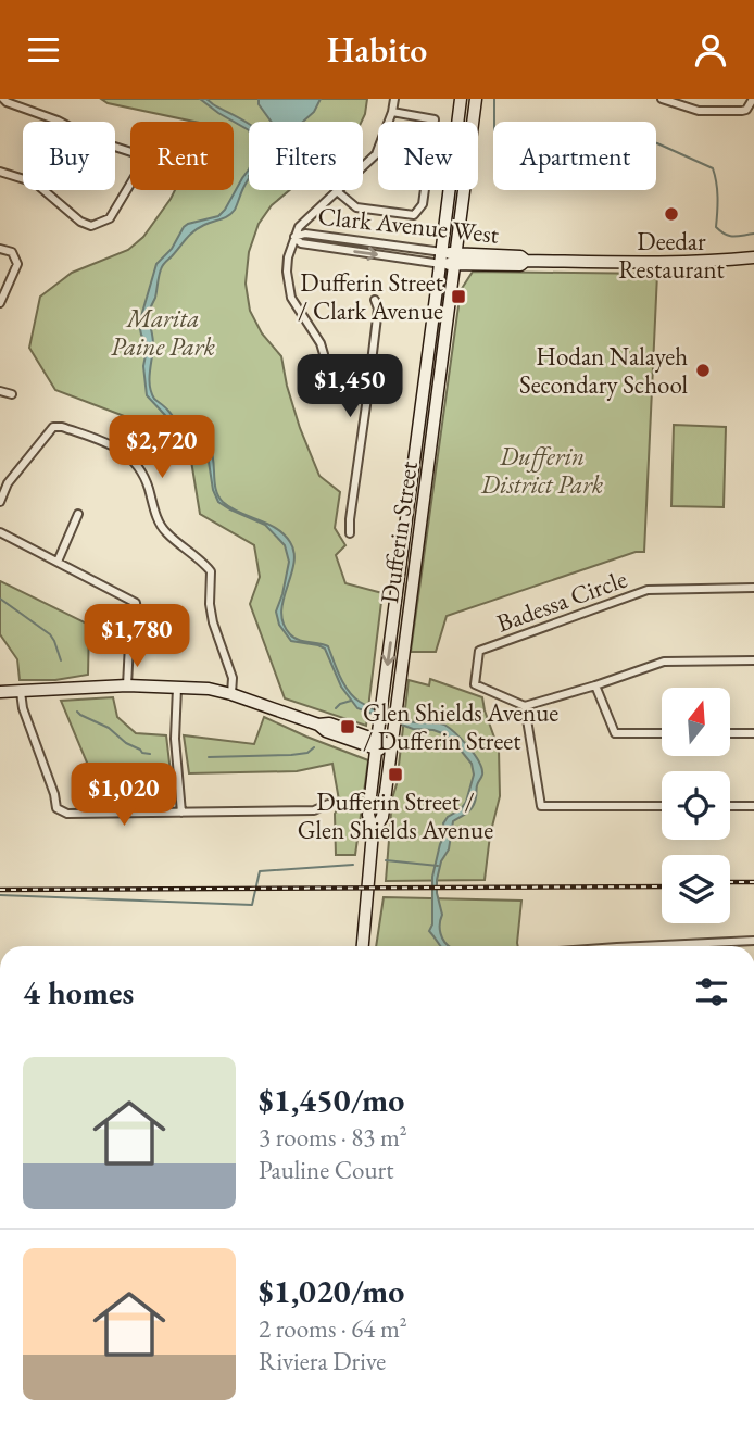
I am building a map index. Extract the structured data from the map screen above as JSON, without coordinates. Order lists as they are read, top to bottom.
{
  "streets": {
    "main road": ["Clark Avenue West", "Dufferin Street"],
    "street": ["Badessa Circle"]
  },
  "crossings": [
    ["Clark Avenue West", "Dufferin Street"]
  ],
  "parks": ["Marita Paine Park", "Dufferin District Park"],
  "places": {
    "other": ["Deedar Restaurant", "Hodan Nalayeh Secondary School"],
    "transit": ["Dufferin Street / Clark Avenue", "Glen Shields Avenue / Dufferin Street", "Dufferin Street / Glen Shields Avenue"]
  },
  "north": "top",
  "page": {
    "header": "Habito",
    "chip": [
      "Buy",
      "Rent",
      "Filters",
      "New",
      "Apartment"
    ],
    "price": [
      "$1,450",
      "$2,720",
      "$1,780",
      "$1,020"
    ],
    "heading": "4 homes",
    "list": [
      {
        "name": "$1,450/mo",
        "note": "3 rooms · 83 m² · Pauline Court"
      },
      {
        "name": "$1,020/mo",
        "note": "2 rooms · 64 m² · Riviera Drive"
      }
    ]
  }
}
